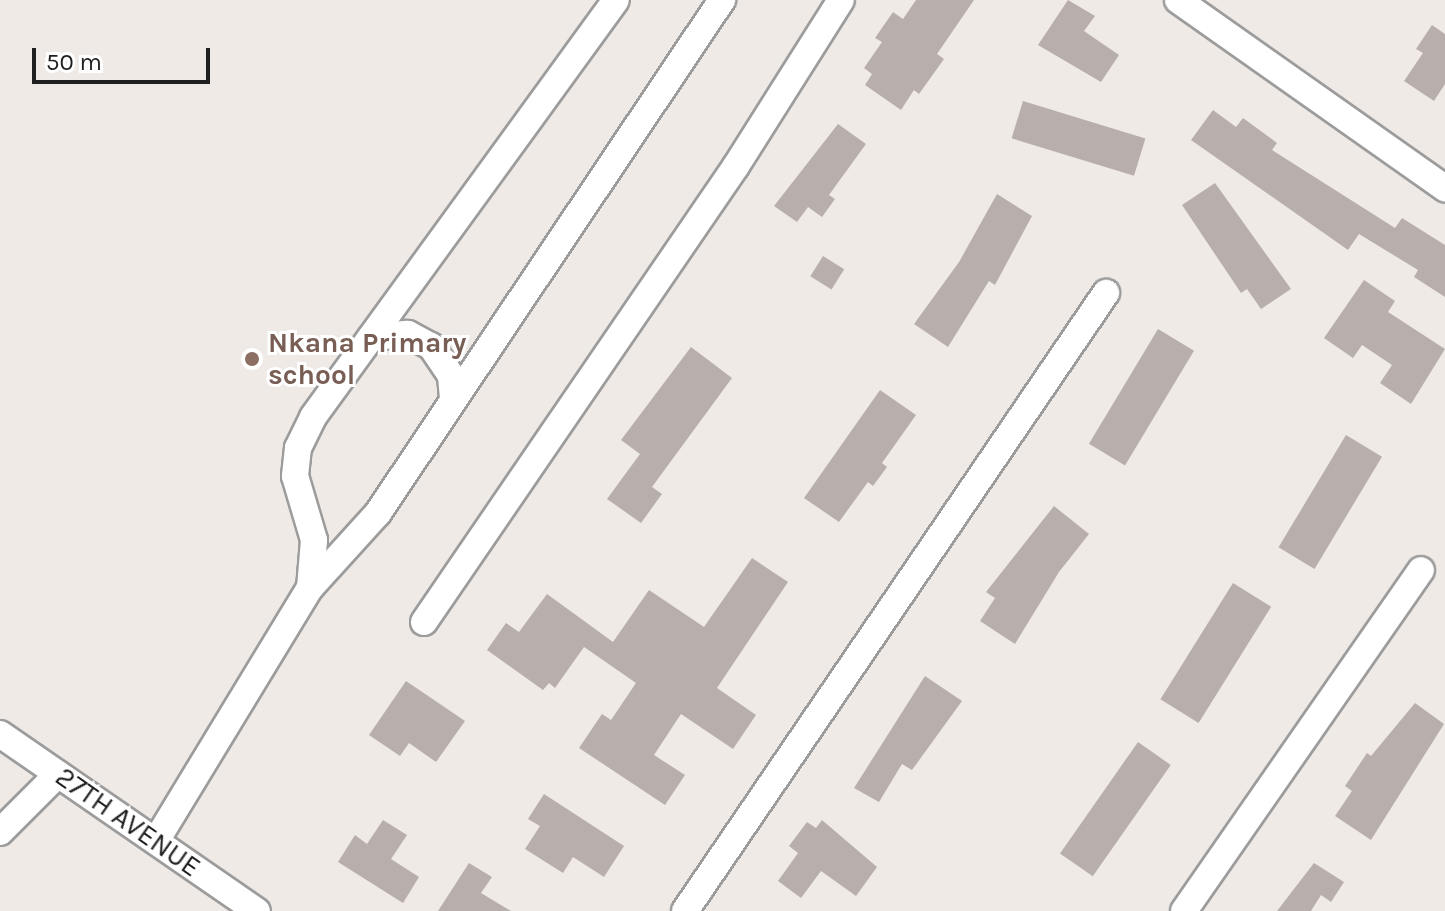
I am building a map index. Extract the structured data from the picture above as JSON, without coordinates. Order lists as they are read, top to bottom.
{
  "streets": {
    "street": ["27TH AVENUE"]
  },
  "places": ["Nkana Primary school"],
  "scale_bar": "50 m"
}
